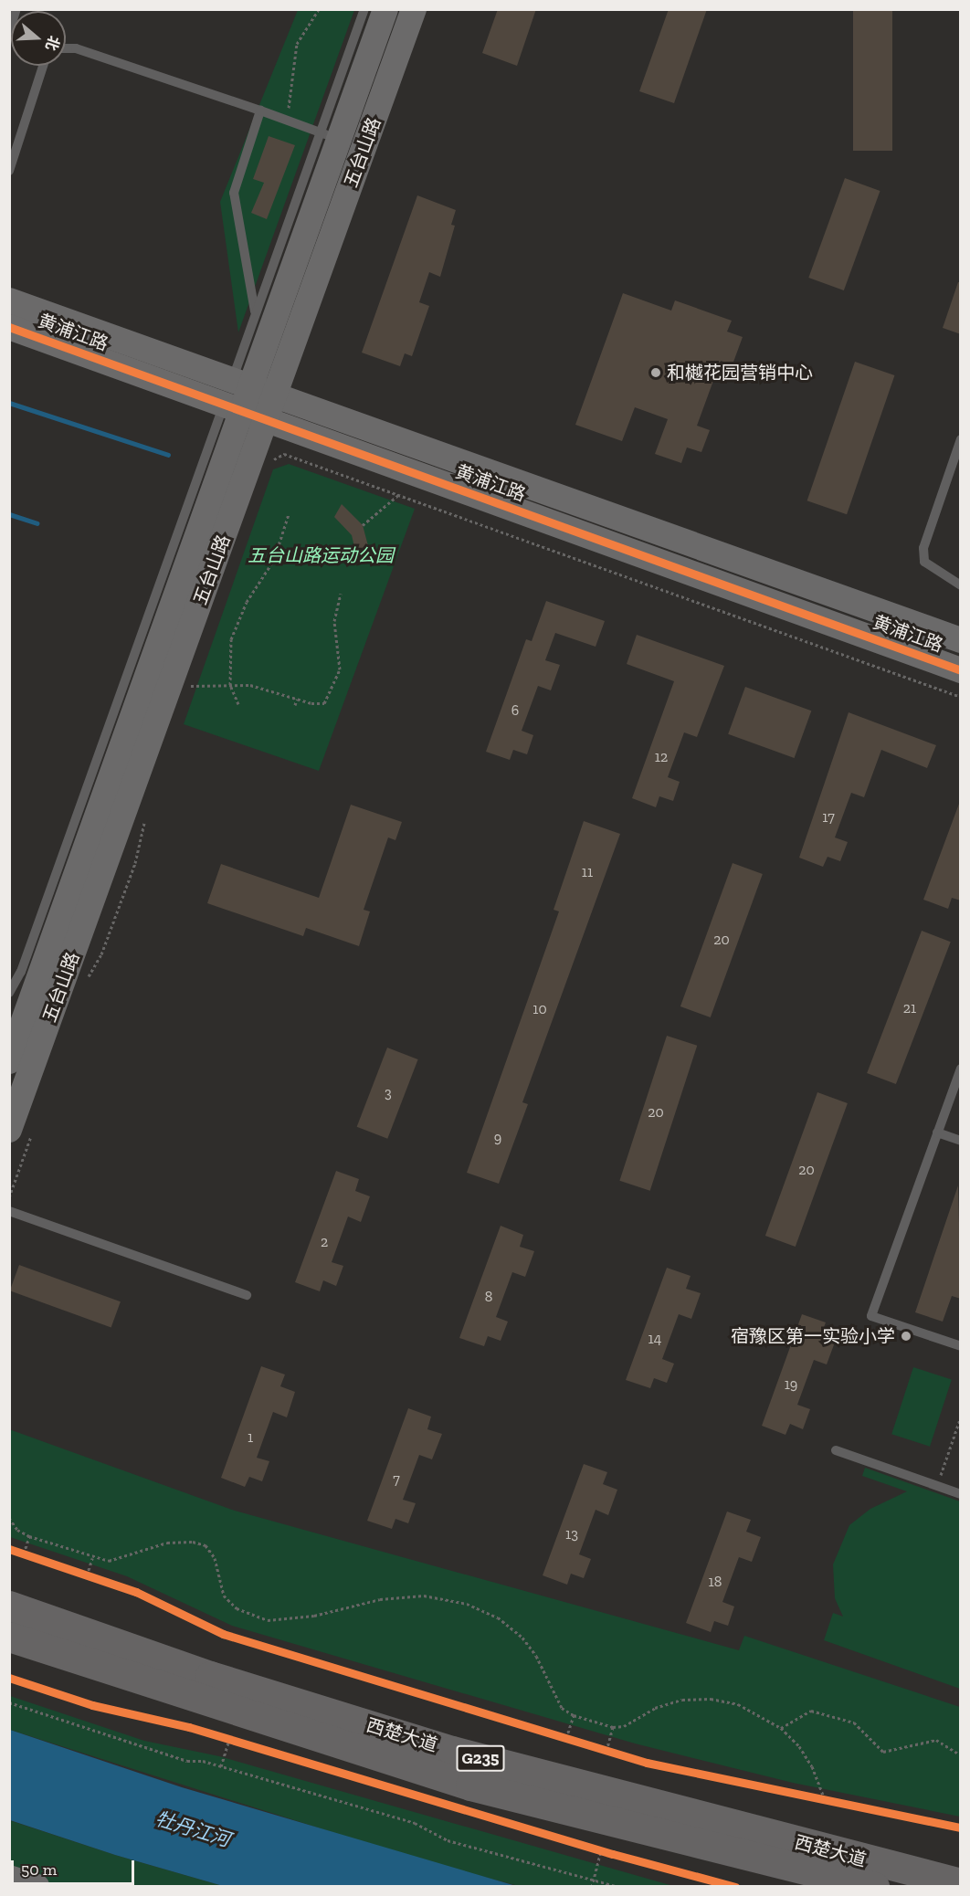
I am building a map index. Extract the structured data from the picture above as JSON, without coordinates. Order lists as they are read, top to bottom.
{
  "streets": {
    "highway": ["西楚大道", "G235"],
    "main road": ["五台山路", "黄浦江路"]
  },
  "crossings": [
    ["五台山路", "黄浦江路"]
  ],
  "water": ["牡丹江河"],
  "parks": ["五台山路运动公园"],
  "places": ["和樾花园营销中心", "宿豫区第一实验小学"],
  "house_numbers": [
    "6",
    "12",
    "17",
    "11",
    "20",
    "21",
    "10",
    "3",
    "20",
    "9",
    "20",
    "2",
    "8",
    "14",
    "19",
    "1",
    "7",
    "13",
    "18"
  ],
  "scale_bar": "50 m",
  "north": "right"
}
